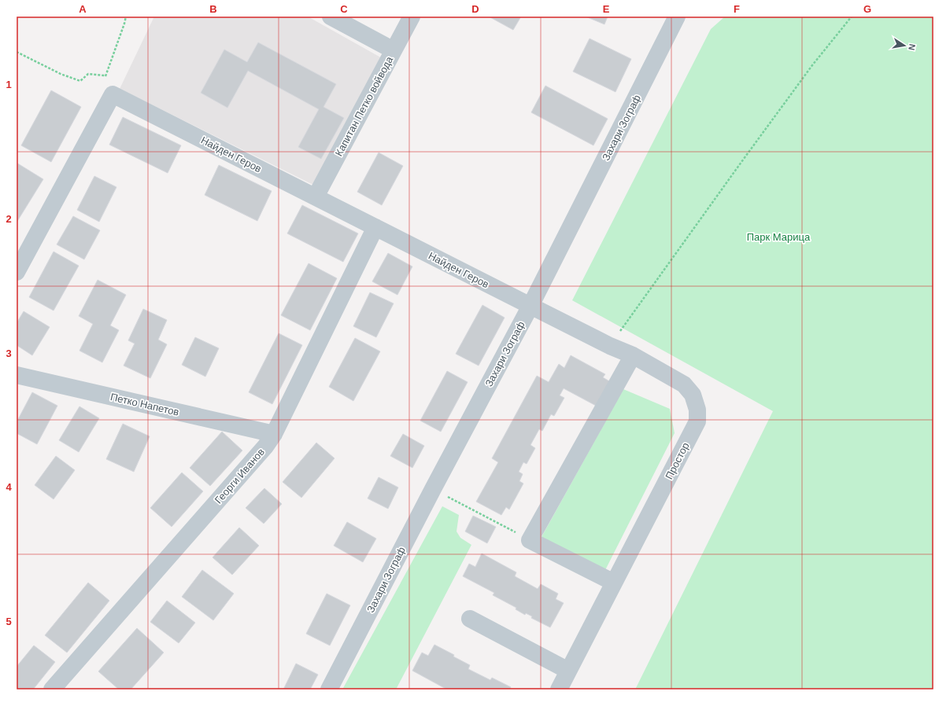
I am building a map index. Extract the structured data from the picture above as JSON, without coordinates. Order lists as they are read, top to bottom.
{
  "streets": {
    "street": [
      "Капитан Петко войвода",
      "Захари Зограф",
      "Найден Геров",
      "Петко Напетов",
      "Простор",
      "Георги Иванов"
    ]
  },
  "crossings": [
    ["Капитан Петко войвода", "Найден Геров"],
    ["Захари Зограф", "Найден Геров"],
    ["Захари Зограф", "Простор"],
    ["Найден Геров", "Простор"],
    ["Найден Геров", "Георги Иванов"],
    ["Петко Напетов", "Георги Иванов"]
  ],
  "parks": ["Парк Марица"],
  "north": "right",
  "grid": {
    "columns": [
      "A",
      "B",
      "C",
      "D",
      "E",
      "F",
      "G"
    ],
    "rows": [
      "1",
      "2",
      "3",
      "4",
      "5"
    ]
  }
}
